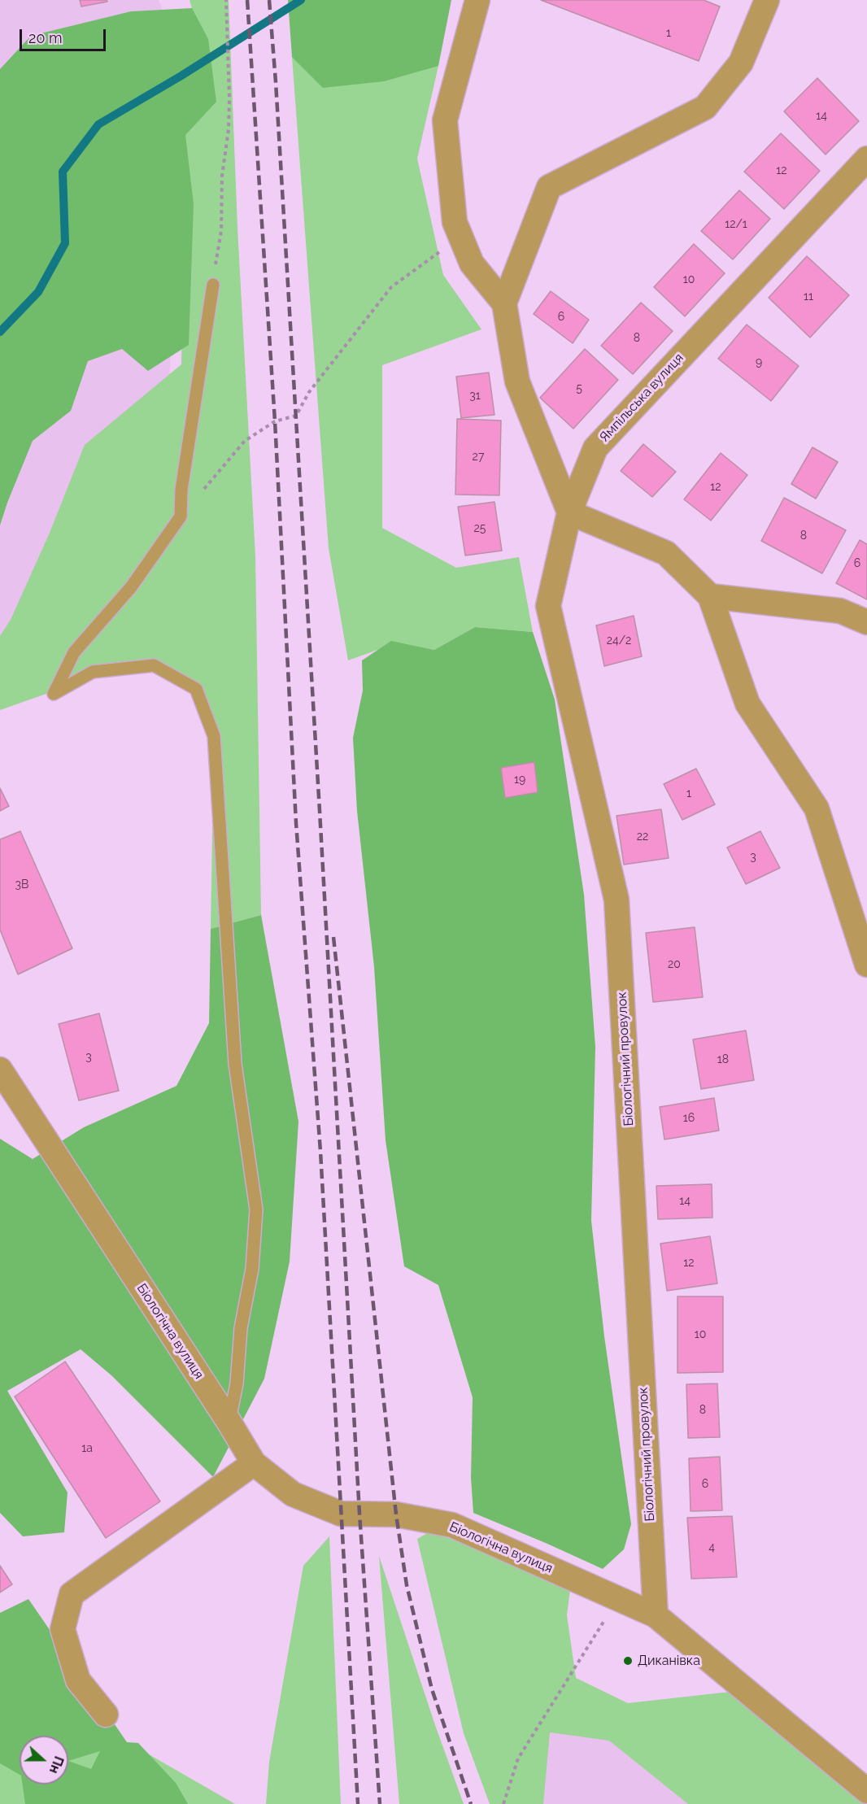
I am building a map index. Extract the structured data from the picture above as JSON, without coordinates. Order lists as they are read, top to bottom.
{
  "streets": {
    "street": ["Ямпільська вулиця", "Біологічний провулок", "Біологічна вулиця"]
  },
  "crossings": [
    ["Ямпільська вулиця", "Біологічний провулок"],
    ["Біологічний провулок", "Біологічна вулиця"]
  ],
  "places": ["Диканівка"],
  "house_numbers": [
    "1",
    "14",
    "12",
    "12/1",
    "10",
    "11",
    "6",
    "8",
    "9",
    "5",
    "31",
    "27",
    "12",
    "25",
    "8",
    "6",
    "24/2",
    "19",
    "1",
    "22",
    "3",
    "3В",
    "20",
    "3",
    "18",
    "16",
    "14",
    "12",
    "10",
    "8",
    "1а",
    "6",
    "4"
  ],
  "scale_bar": "20 m",
  "north": "right"
}
